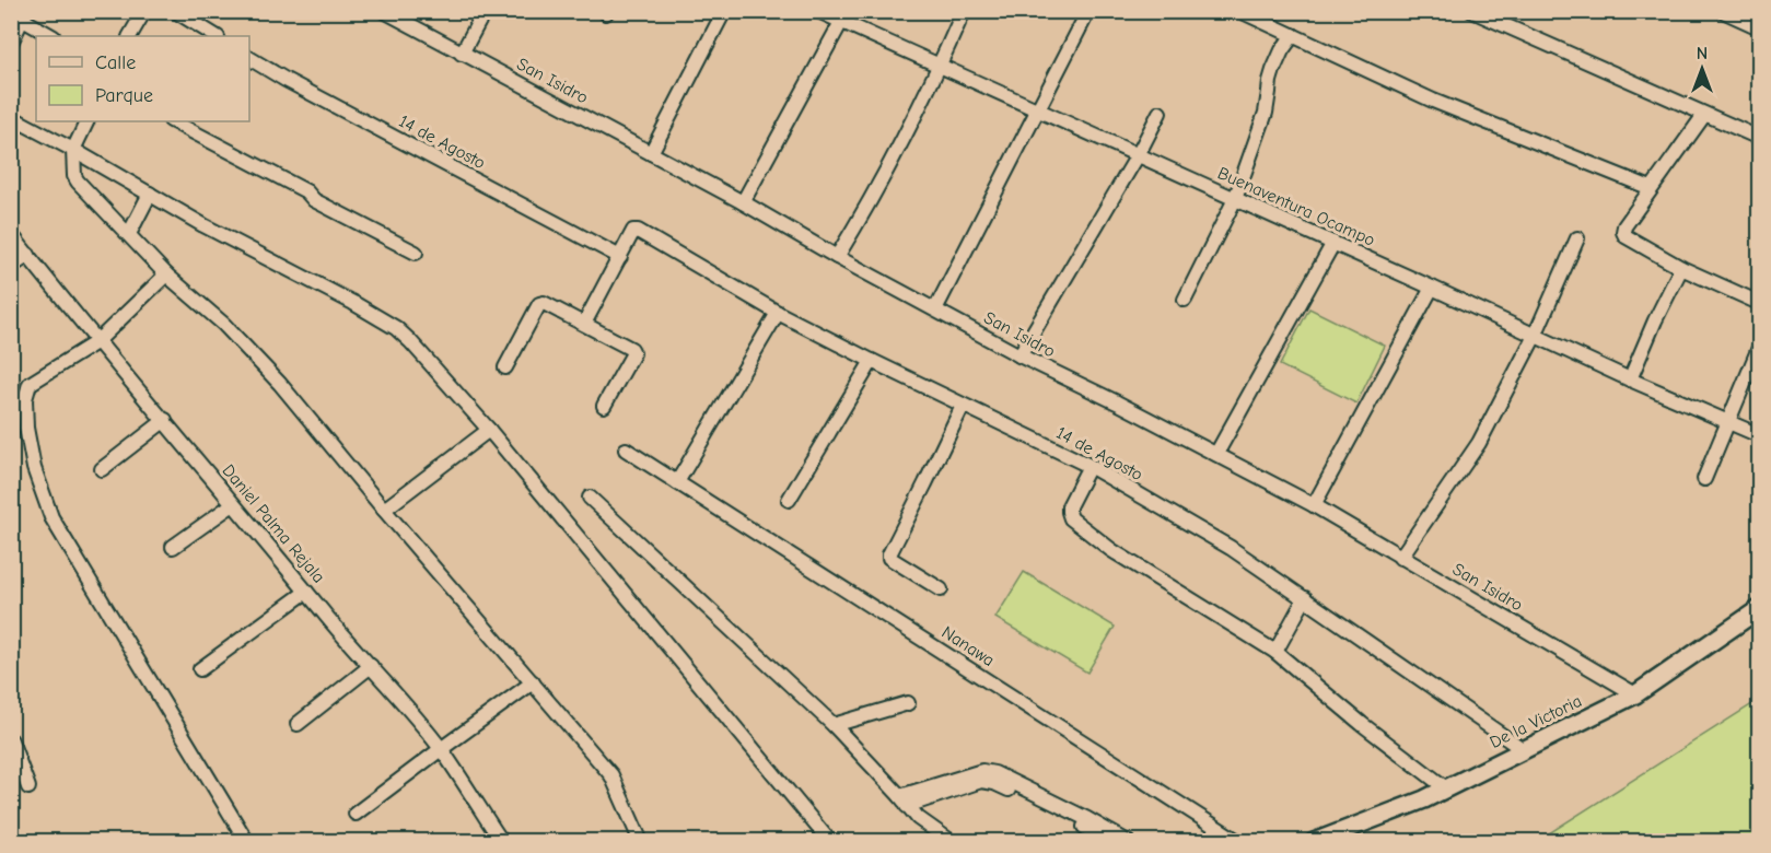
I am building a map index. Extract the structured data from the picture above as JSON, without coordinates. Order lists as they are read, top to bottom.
{
  "streets": {
    "main road": ["De la Victoria"],
    "street": [
      "San Isidro",
      "14 de Agosto",
      "Buenaventura Ocampo",
      "Daniel Palma Rejala",
      "Nanawa"
    ]
  },
  "crossings": [
    ["San Isidro", "De la Victoria"],
    ["14 de Agosto", "De la Victoria"]
  ],
  "legend": ["Calle", "Parque"],
  "north": "top"
}
